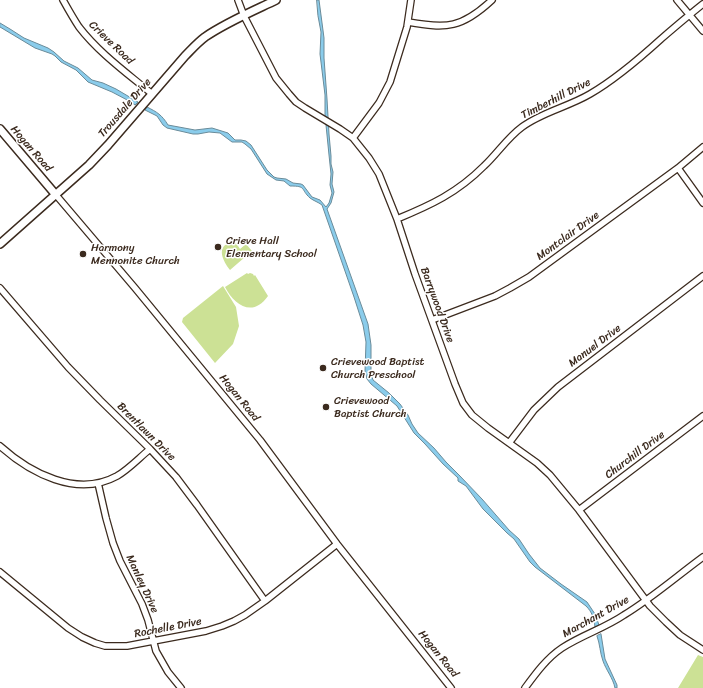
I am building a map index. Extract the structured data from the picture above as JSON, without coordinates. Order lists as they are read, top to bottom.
{
  "streets": {
    "street": [
      "Crieve Road",
      "Timberhill Drive",
      "Trousdale Drive",
      "Hogan Road",
      "Montclair Drive",
      "Barrywood Drive",
      "Manuel Drive",
      "Brentlawn Drive",
      "Churchill Drive",
      "Manley Drive",
      "Marchant Drive",
      "Rochelle Drive"
    ]
  },
  "crossings": [
    ["Crieve Road", "Trousdale Drive"],
    ["Timberhill Drive", "Barrywood Drive"],
    ["Trousdale Drive", "Hogan Road"],
    ["Trousdale Drive", "Barrywood Drive"],
    ["Hogan Road", "Rochelle Drive"],
    ["Montclair Drive", "Barrywood Drive"],
    ["Barrywood Drive", "Manuel Drive"],
    ["Barrywood Drive", "Churchill Drive"],
    ["Barrywood Drive", "Marchant Drive"],
    ["Brentlawn Drive", "Rochelle Drive"],
    ["Manley Drive", "Rochelle Drive"]
  ],
  "places": [
    "Crieve Hall Elementary School",
    "Harmony Mennonite Church",
    "Crievewood Baptist Church Preschool",
    "Crievewood Baptist Church"
  ]
}
